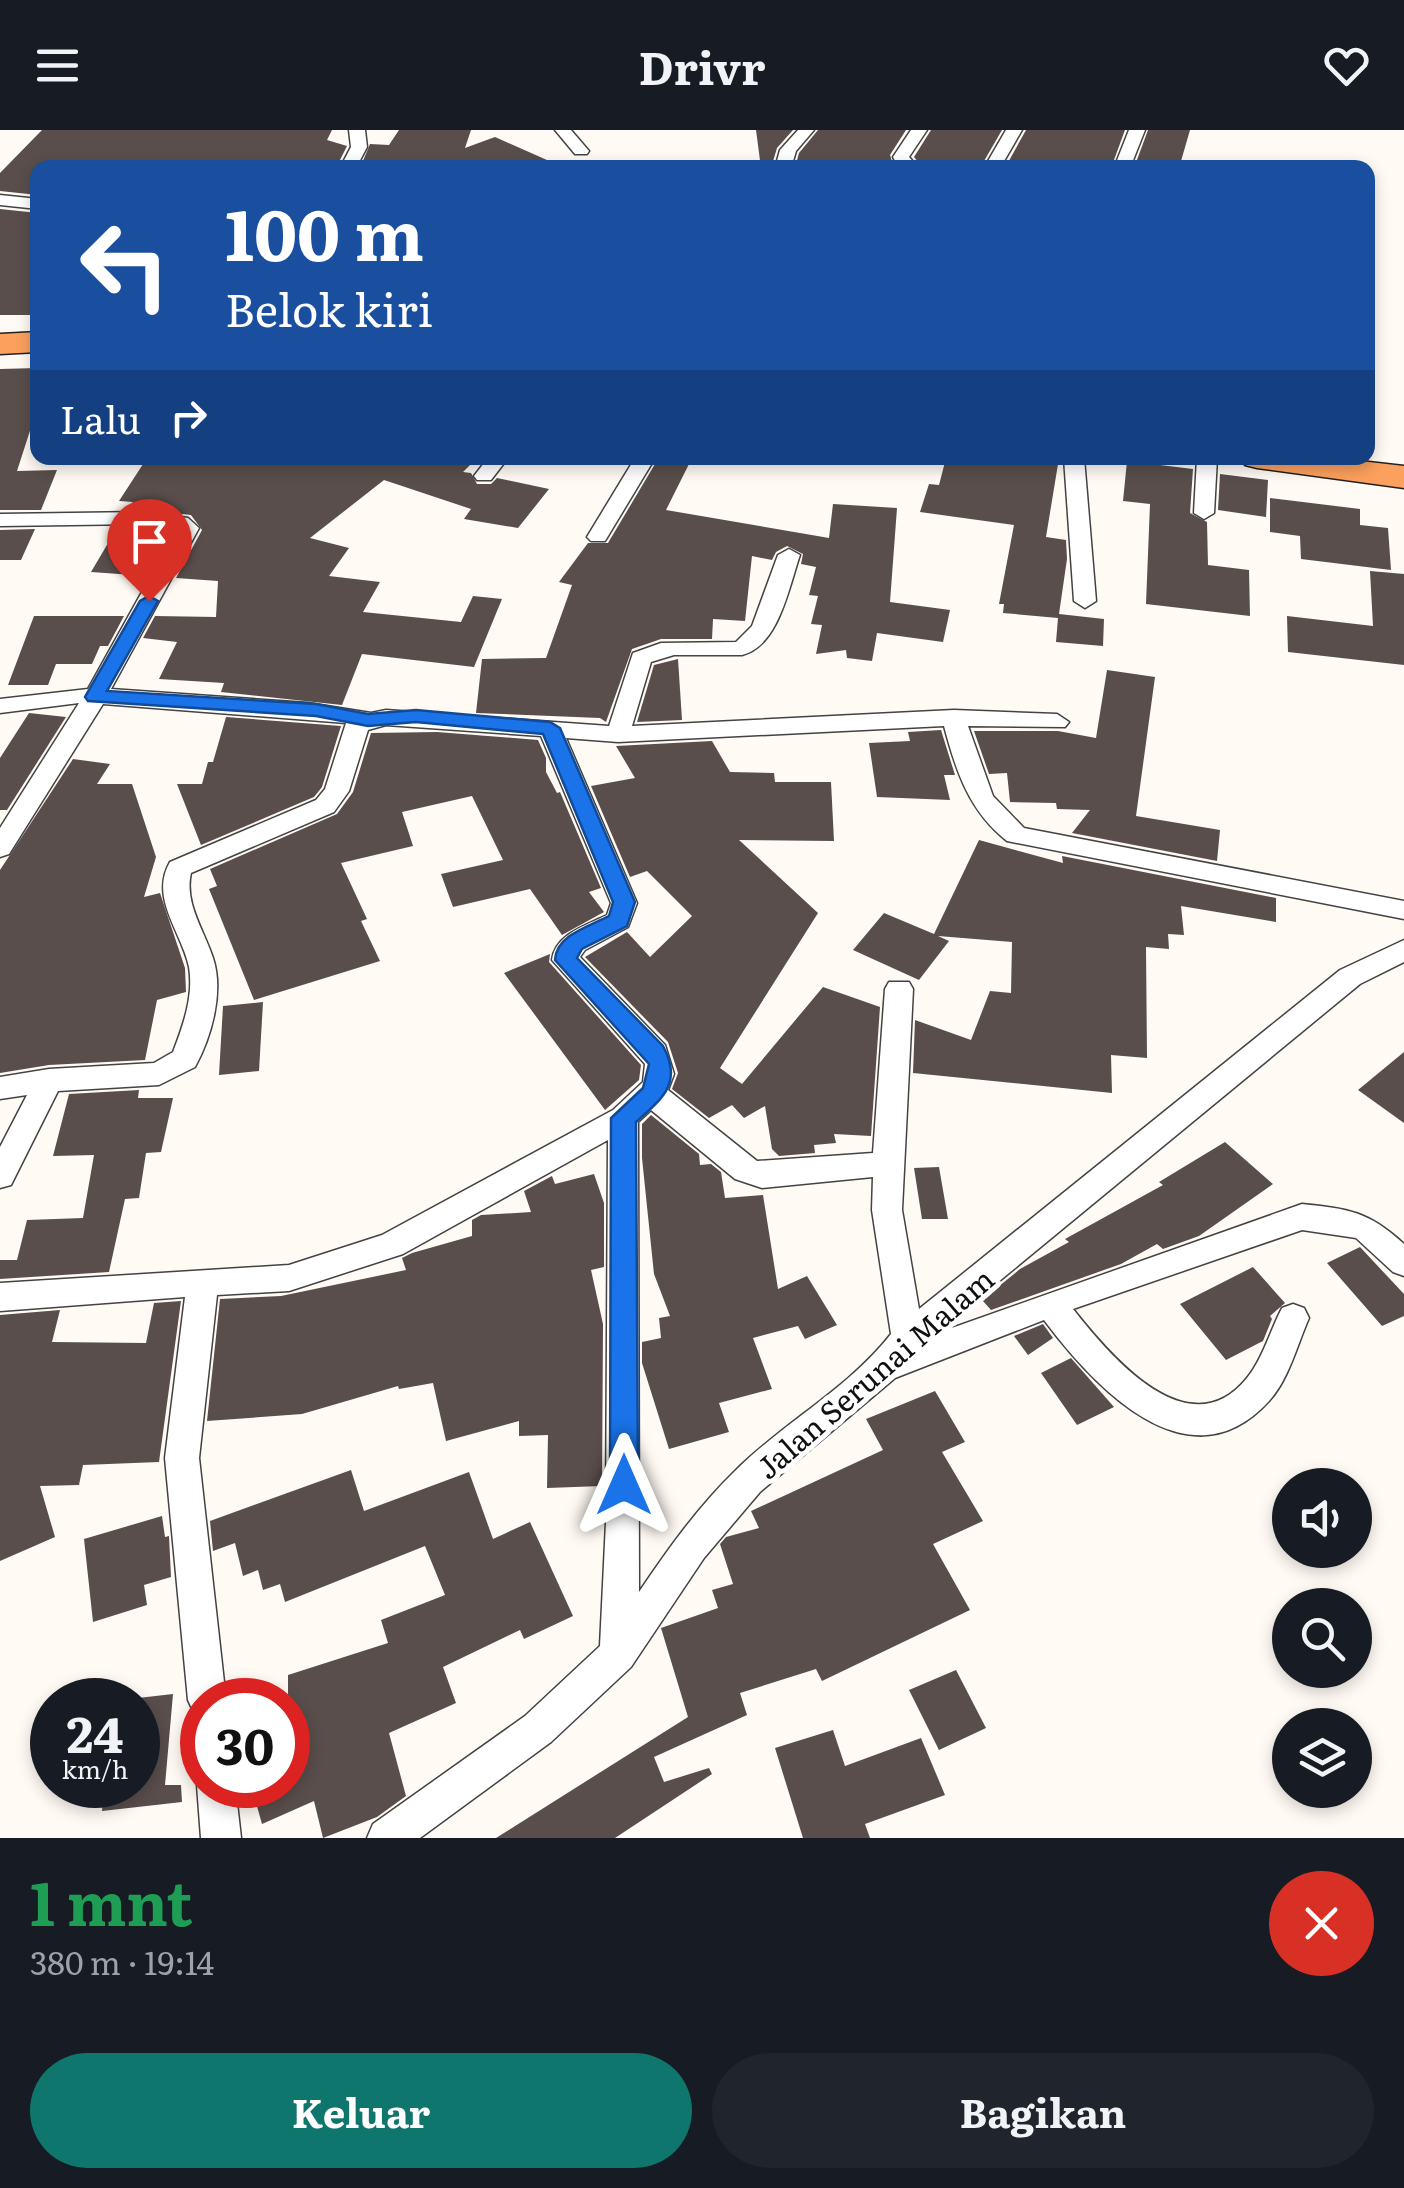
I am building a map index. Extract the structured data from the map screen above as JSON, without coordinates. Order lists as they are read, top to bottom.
{
  "streets": {
    "street": ["Jalan Serunai Malam"]
  },
  "page": {
    "header": "Drivr",
    "turn": ["100 m", "Belok kiri"],
    "then": "Lalu",
    "speed": "24 km/h",
    "limit": "30",
    "heading": ["1 mnt", "380 m · 19:14"],
    "buttons": ["Keluar", "Bagikan"]
  }
}
